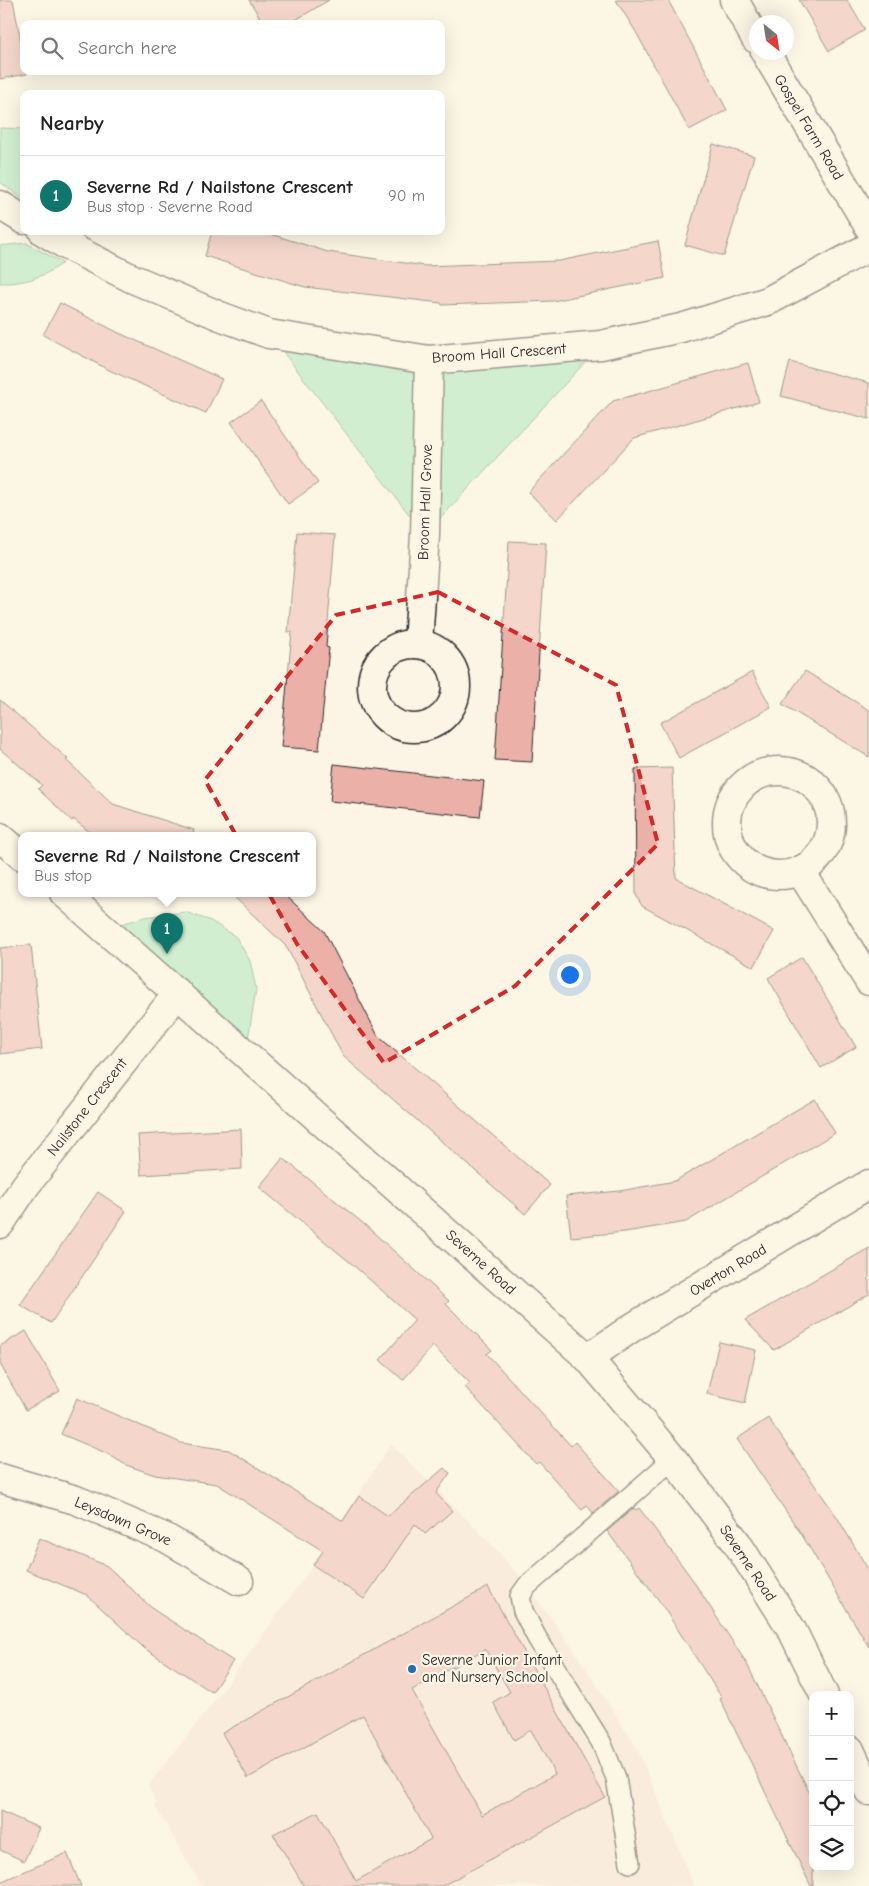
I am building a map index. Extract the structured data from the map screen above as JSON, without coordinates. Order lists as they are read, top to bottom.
{
  "streets": {
    "street": [
      "Gospel Farm Road",
      "Broom Hall Crescent",
      "Broom Hall Grove",
      "Nailstone Crescent",
      "Severne Road",
      "Overton Road",
      "Leysdown Grove"
    ]
  },
  "crossings": [
    ["Broom Hall Crescent", "Broom Hall Grove"],
    ["Nailstone Crescent", "Severne Road"],
    ["Severne Road", "Overton Road"]
  ],
  "places": ["Severne Junior Infant and Nursery School"],
  "north": "bottom right",
  "page": {
    "search": "Search here",
    "heading": "Nearby",
    "list": [
      {
        "mark": "1",
        "name": "Severne Rd / Nailstone Crescent",
        "note": "Bus stop · Severne Road",
        "value": "90 m"
      }
    ],
    "popup": ["Severne Rd / Nailstone Crescent", "Bus stop"],
    "pins": "1",
    "map_buttons": ["+", "−"]
  }
}
